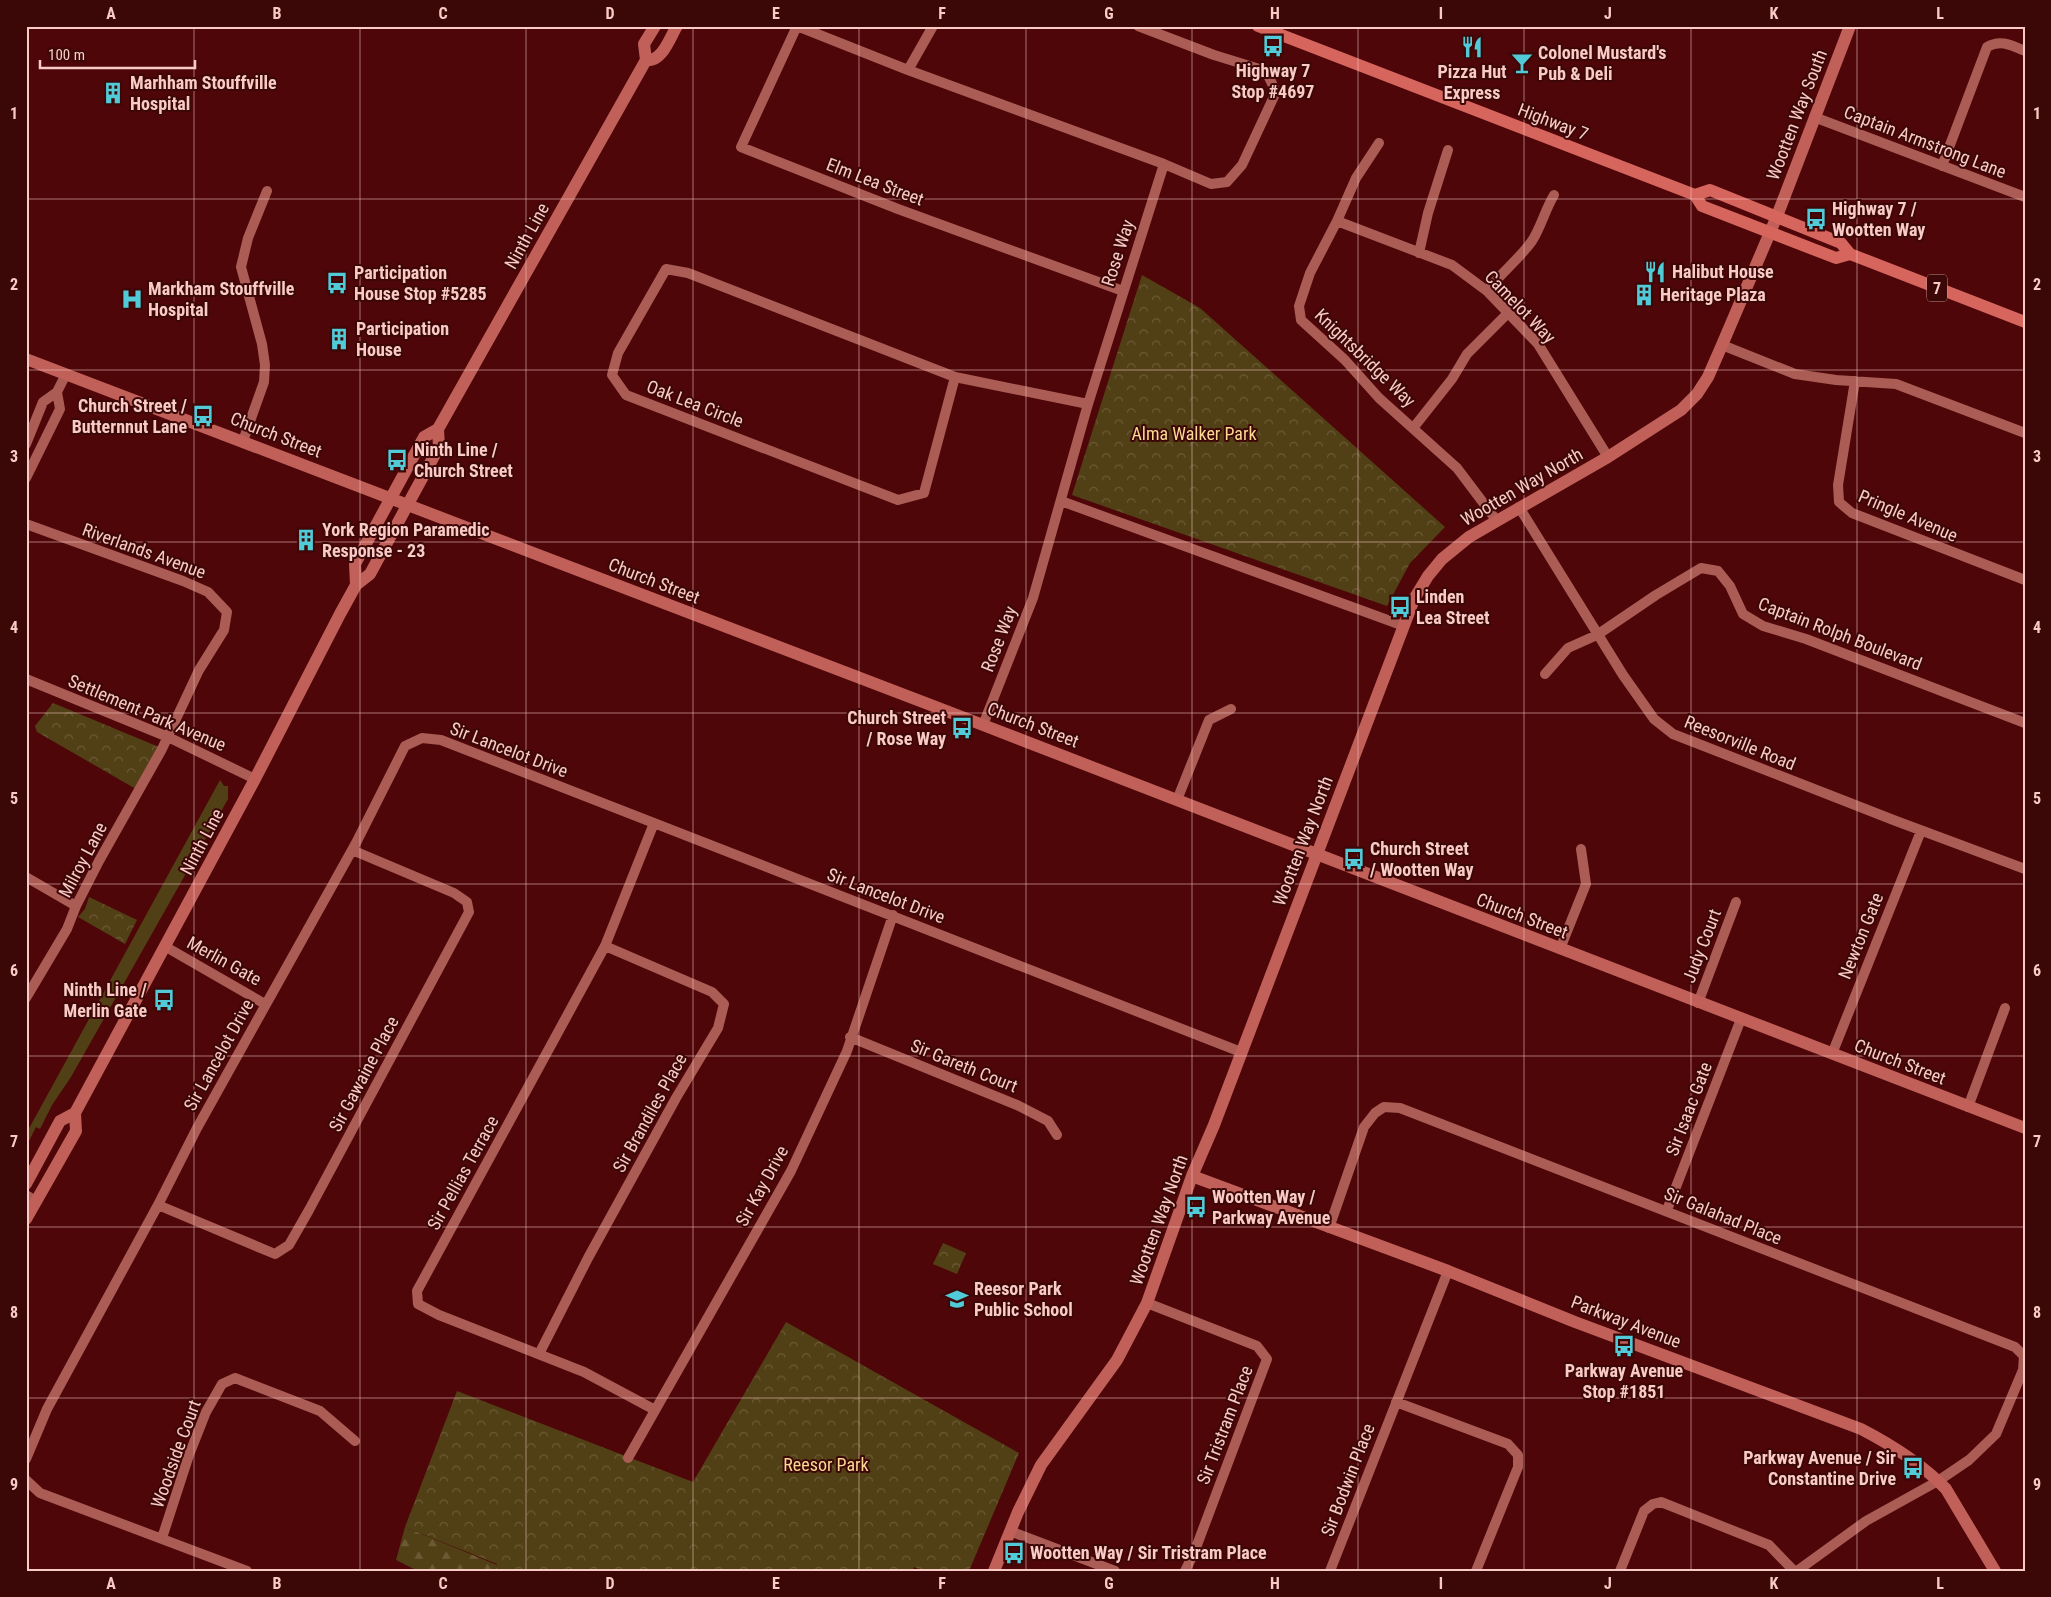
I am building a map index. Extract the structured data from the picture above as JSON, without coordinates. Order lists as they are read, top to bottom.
{
  "streets": {
    "main road": ["Highway 7", "7"],
    "street": [
      "Wootten Way South",
      "Captain Armstrong Lane",
      "Elm Lea Street",
      "Ninth Line",
      "Rose Way",
      "Camelot Way",
      "Knightsbridge Way",
      "Oak Lea Circle",
      "Church Street",
      "Wootten Way North",
      "Pringle Avenue",
      "Riverlands Avenue",
      "Captain Rolph Boulevard",
      "Settlement Park Avenue",
      "Reesorville Road",
      "Sir Lancelot Drive",
      "Milroy Lane",
      "Newton Gate",
      "Judy Court",
      "Merlin Gate",
      "Sir Gareth Court",
      "Sir Gawaine Place",
      "Sir Isaac Gate",
      "Sir Brandiles Place",
      "Sir Pellias Terrace",
      "Sir Kay Drive",
      "Sir Galahad Place",
      "Parkway Avenue",
      "Sir Tristram Place",
      "Woodside Court",
      "Sir Bodwin Place"
    ]
  },
  "crossings": [
    ["Wootten Way South", "Highway 7"],
    ["Wootten Way South", "Captain Armstrong Lane"],
    ["Wootten Way South", "Wootten Way North"],
    ["Highway 7", "Wootten Way North"],
    ["Elm Lea Street", "Rose Way"],
    ["Ninth Line", "Church Street"],
    ["Ninth Line", "Settlement Park Avenue"],
    ["Ninth Line", "Merlin Gate"],
    ["Rose Way", "Oak Lea Circle"],
    ["Rose Way", "Church Street"],
    ["Camelot Way", "Knightsbridge Way"],
    ["Camelot Way", "Wootten Way North"],
    ["Knightsbridge Way", "Wootten Way North"],
    ["Church Street", "Wootten Way North"],
    ["Church Street", "Newton Gate"],
    ["Church Street", "Judy Court"],
    ["Church Street", "Sir Isaac Gate"],
    ["Wootten Way North", "Reesorville Road"],
    ["Wootten Way North", "Sir Lancelot Drive"],
    ["Wootten Way North", "Parkway Avenue"],
    ["Wootten Way North", "Sir Tristram Place"],
    ["Riverlands Avenue", "Settlement Park Avenue"],
    ["Riverlands Avenue", "Milroy Lane"],
    ["Captain Rolph Boulevard", "Reesorville Road"],
    ["Settlement Park Avenue", "Milroy Lane"],
    ["Reesorville Road", "Newton Gate"],
    ["Sir Lancelot Drive", "Merlin Gate"],
    ["Sir Lancelot Drive", "Sir Gawaine Place"],
    ["Sir Lancelot Drive", "Sir Pellias Terrace"],
    ["Sir Lancelot Drive", "Sir Kay Drive"],
    ["Sir Gareth Court", "Sir Kay Drive"],
    ["Sir Isaac Gate", "Sir Galahad Place"],
    ["Sir Brandiles Place", "Sir Pellias Terrace"],
    ["Sir Pellias Terrace", "Sir Kay Drive"],
    ["Sir Galahad Place", "Parkway Avenue"],
    ["Parkway Avenue", "Sir Bodwin Place"]
  ],
  "parks": ["Alma Walker Park", "Reesor Park"],
  "places": {
    "bus stop": [
      "Highway 7 Stop #4697",
      "Highway 7 / Wootten Way",
      "Participation House Stop #5285",
      "Church Street / Butternnut Lane",
      "Ninth Line / Church Street",
      "Linden Lea Street",
      "Church Street / Rose Way",
      "Church Street / Wootten Way",
      "Ninth Line / Merlin Gate",
      "Wootten Way / Parkway Avenue",
      "Parkway Avenue Stop #1851",
      "Parkway Avenue / Sir Constantine Drive",
      "Wootten Way / Sir Tristram Place"
    ],
    "restaurant": ["Pizza Hut Express", "Halibut House"],
    "bar": ["Colonel Mustard's Pub & Deli"],
    "building": [
      "Marhham Stouffville Hospital",
      "Heritage Plaza",
      "Participation House",
      "York Region Paramedic Response - 23"
    ],
    "hospital": ["Markham Stouffville Hospital"],
    "school or university": ["Reesor Park Public School"]
  },
  "scale_bar": "100 m",
  "grid": {
    "columns": [
      "A",
      "B",
      "C",
      "D",
      "E",
      "F",
      "G",
      "H",
      "I",
      "J",
      "K",
      "L"
    ],
    "rows": [
      "1",
      "2",
      "3",
      "4",
      "5",
      "6",
      "7",
      "8",
      "9"
    ]
  }
}
